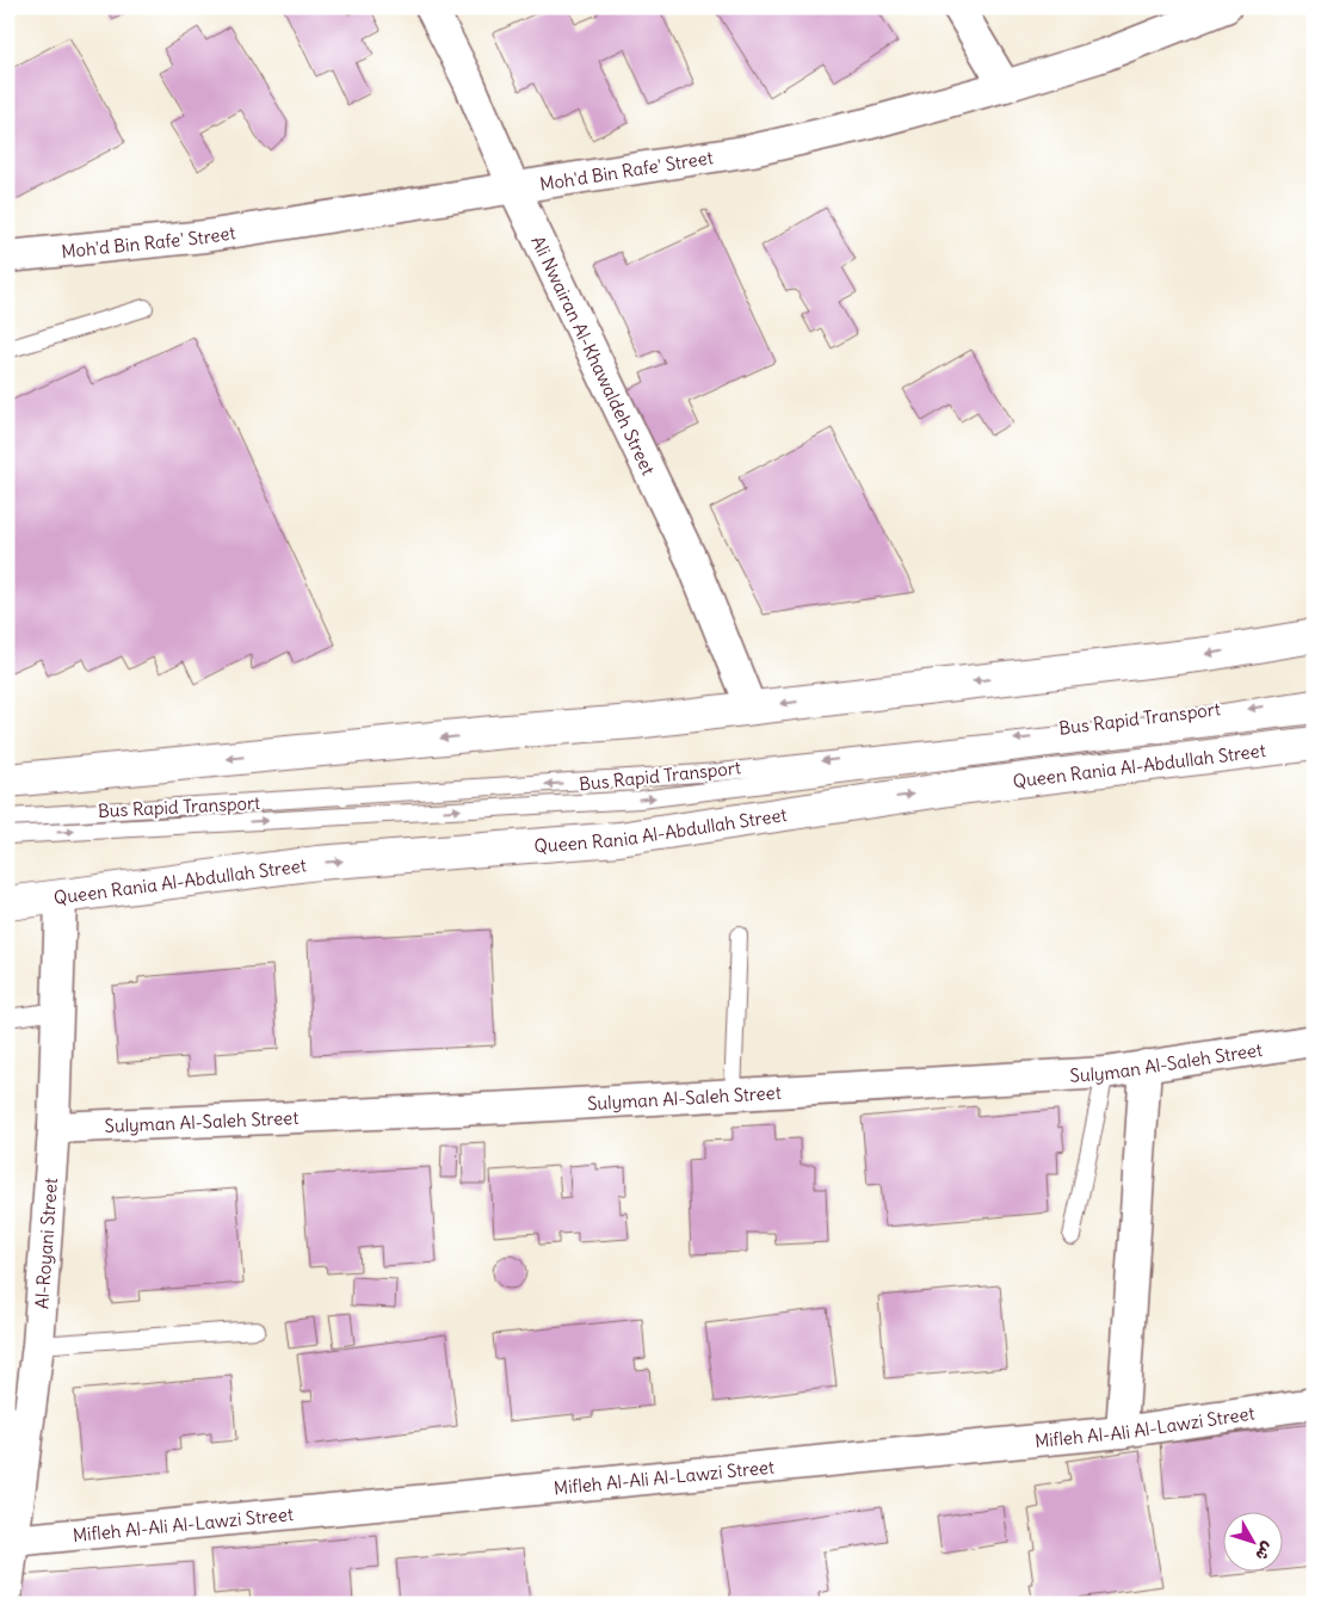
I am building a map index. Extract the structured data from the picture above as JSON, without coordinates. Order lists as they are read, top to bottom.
{
  "streets": {
    "main road": ["Queen Rania Al-Abdullah Street"],
    "street": [
      "Moh'd Bin Rafe' Street",
      "Ali Nwairan Al-Khawaldeh Street",
      "Sulyman Al-Saleh Street",
      "Al-Royani Street",
      "Mifleh Al-Ali Al-Lawzi Street"
    ],
    "lane": ["Bus Rapid Transport"]
  },
  "crossings": [
    ["Moh'd Bin Rafe' Street", "Ali Nwairan Al-Khawaldeh Street"],
    ["Queen Rania Al-Abdullah Street", "Al-Royani Street"],
    ["Sulyman Al-Saleh Street", "Al-Royani Street"],
    ["Al-Royani Street", "Mifleh Al-Ali Al-Lawzi Street"]
  ],
  "north": "bottom right"
}
